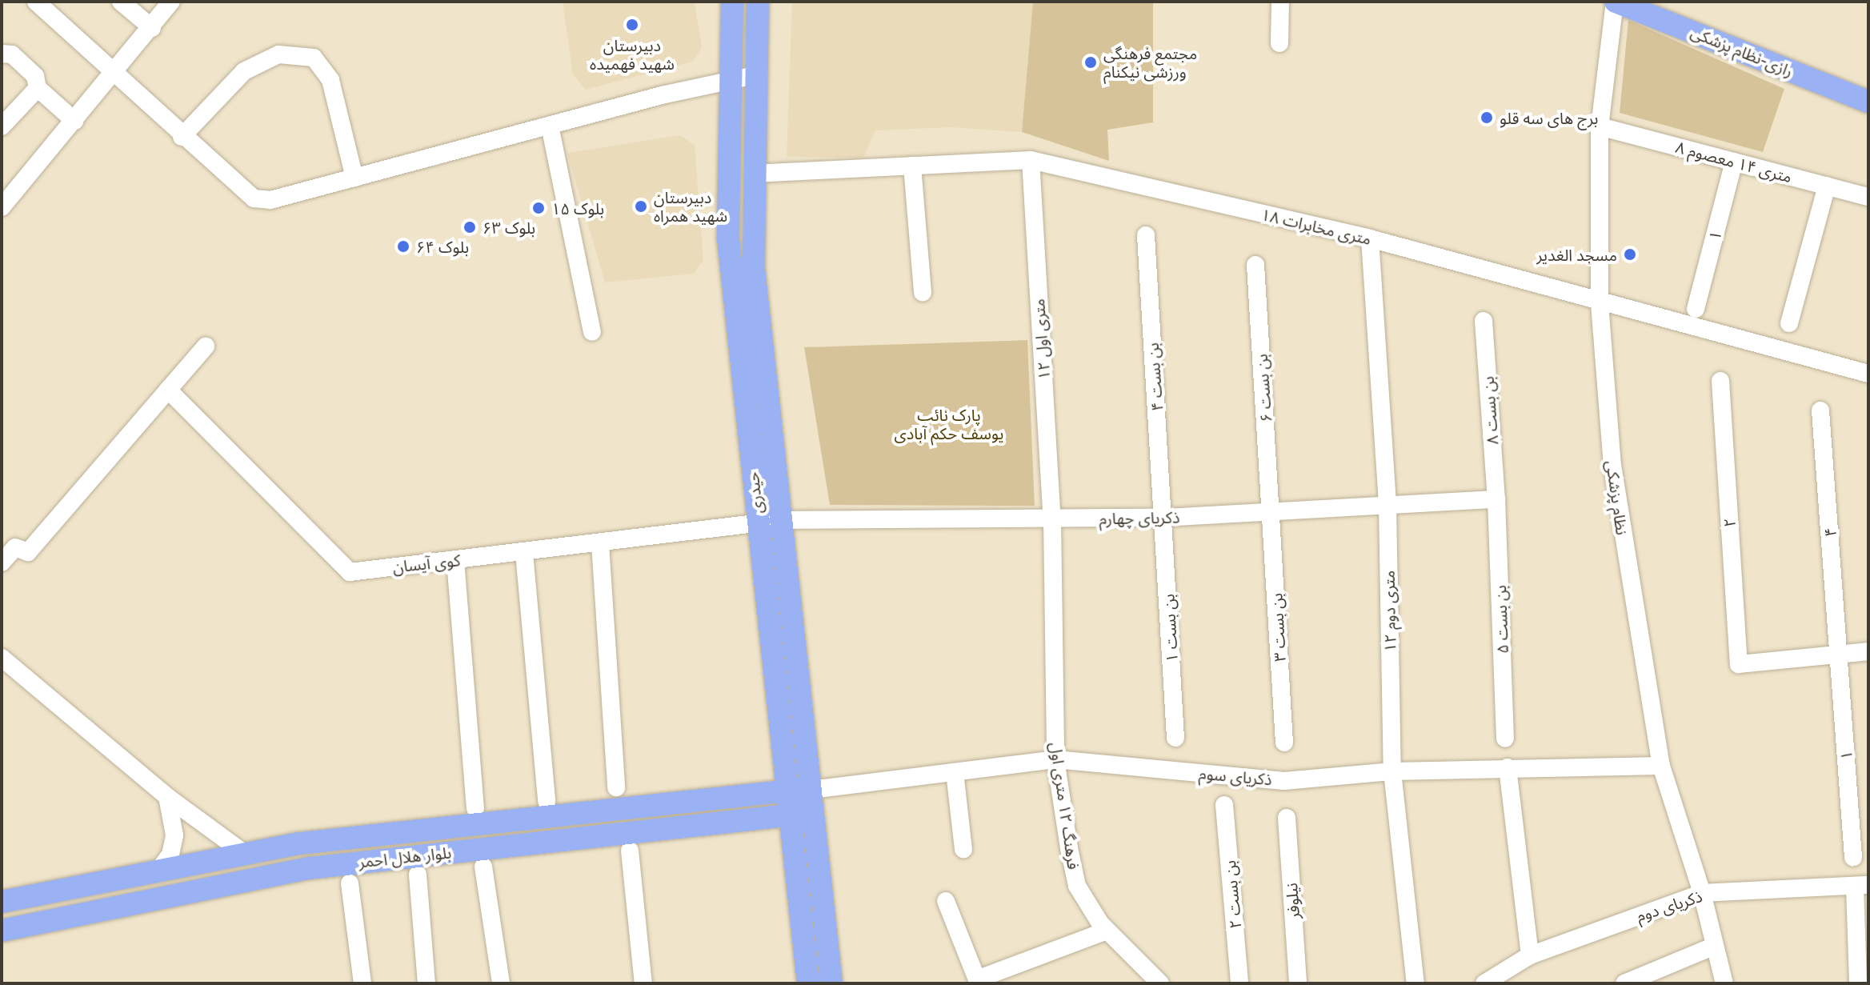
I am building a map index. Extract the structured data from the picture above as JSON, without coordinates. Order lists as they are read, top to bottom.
{
  "streets": {
    "main road": ["رازی-نظام پزشکی", "حیدری", "بلوار هلال احمر"],
    "street": [
      "۸ متری ۱۴ معصوم",
      "۱۸ متری مخابرات",
      "۱",
      "۱۲ متری اول",
      "بن بست ۴",
      "بن بست ۶",
      "بن بست ۸",
      "نظام پزشکی",
      "ذکریای چهارم",
      "۲",
      "۴",
      "کوی آیسان",
      "۱۲ متری دوم",
      "بن بست ۵",
      "بن بست ۳",
      "بن بست ۱",
      "ذکریای سوم",
      "فرهنگ ۱۲ متری اول",
      "بن بست ۲",
      "نیلوفر",
      "ذکریای دوم"
    ]
  },
  "crossings": [
    ["رازی-نظام پزشکی", "نظام پزشکی"],
    ["۸ متری ۱۴ معصوم", "۱"],
    ["۸ متری ۱۴ معصوم", "نظام پزشکی"],
    ["۱۸ متری مخابرات", "۱۲ متری اول"],
    ["۱۸ متری مخابرات", "حیدری"],
    ["۱۸ متری مخابرات", "نظام پزشکی"],
    ["۱۸ متری مخابرات", "۱۲ متری دوم"],
    ["۱", "۲"],
    ["۱", "۴"],
    ["۱۲ متری اول", "ذکریای چهارم"],
    ["۱۲ متری اول", "فرهنگ ۱۲ متری اول"],
    ["بن بست ۴", "ذکریای چهارم"],
    ["بن بست ۴", "بن بست ۱"],
    ["بن بست ۶", "ذکریای چهارم"],
    ["بن بست ۶", "بن بست ۳"],
    ["بن بست ۸", "ذکریای چهارم"],
    ["بن بست ۸", "بن بست ۵"],
    ["حیدری", "ذکریای چهارم"],
    ["حیدری", "کوی آیسان"],
    ["حیدری", "ذکریای سوم"],
    ["حیدری", "بلوار هلال احمر"],
    ["نظام پزشکی", "ذکریای سوم"],
    ["نظام پزشکی", "ذکریای دوم"],
    ["ذکریای چهارم", "کوی آیسان"],
    ["ذکریای چهارم", "۱۲ متری دوم"],
    ["ذکریای چهارم", "بن بست ۵"],
    ["ذکریای چهارم", "بن بست ۳"],
    ["ذکریای چهارم", "بن بست ۱"],
    ["ذکریای چهارم", "فرهنگ ۱۲ متری اول"],
    ["۲", "۴"],
    ["۱۲ متری دوم", "ذکریای سوم"],
    ["ذکریای سوم", "فرهنگ ۱۲ متری اول"],
    ["ذکریای سوم", "بلوار هلال احمر"]
  ],
  "parks": ["پارک نائب یوسف حکم آبادی"],
  "places": [
    "دبیرستان شهید فهمیده",
    "مجتمع فرهنگی ورزشی نیکنام",
    "برج های سه قلو",
    "دبیرستان شهید همراه",
    "بلوک ۱۵",
    "بلوک ۶۳",
    "بلوک ۶۴",
    "مسجد الغدیر"
  ]
}
